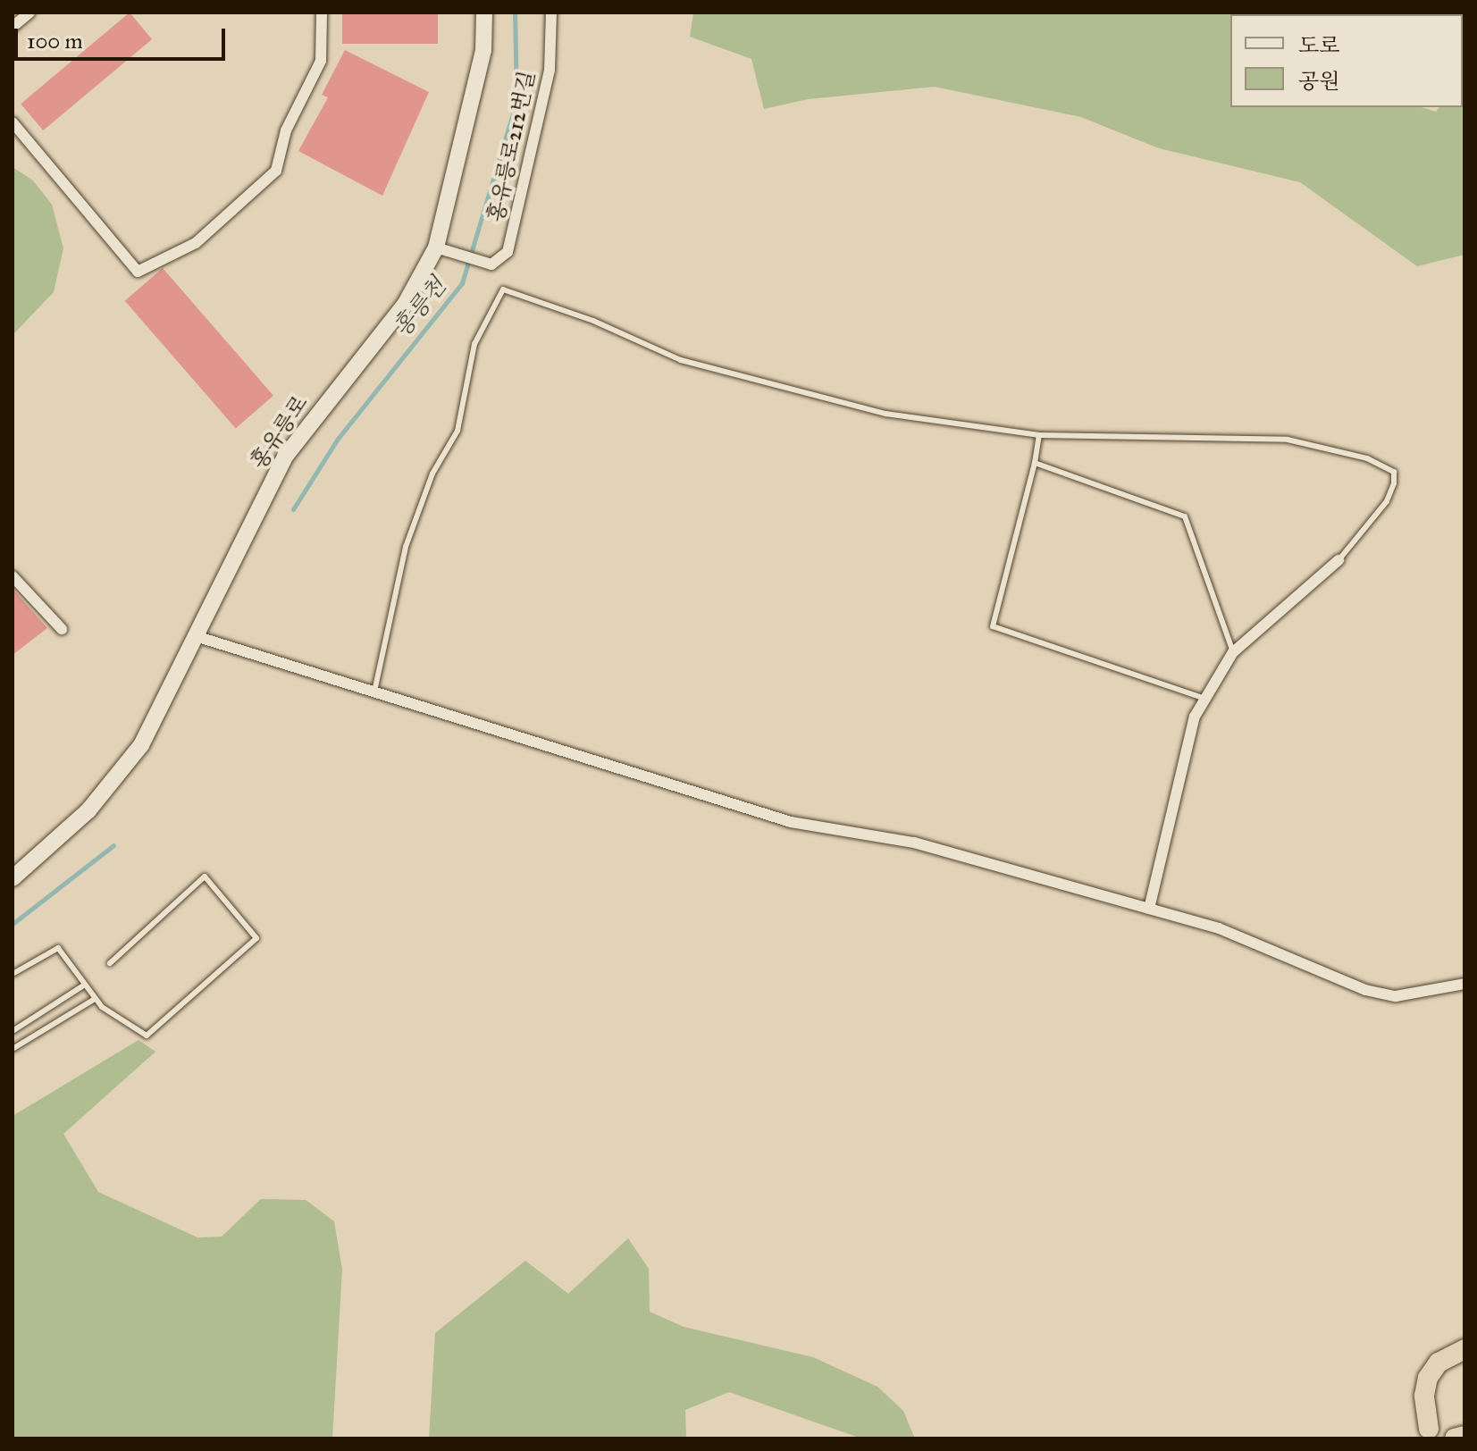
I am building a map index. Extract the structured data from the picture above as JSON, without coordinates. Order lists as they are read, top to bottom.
{
  "streets": {
    "street": ["홍유릉로212번길", "홍유릉로"]
  },
  "crossings": [
    ["홍유릉로212번길", "홍유릉로"]
  ],
  "water": ["홍릉천"],
  "legend": ["도로", "공원"],
  "scale_bar": "100 m"
}
